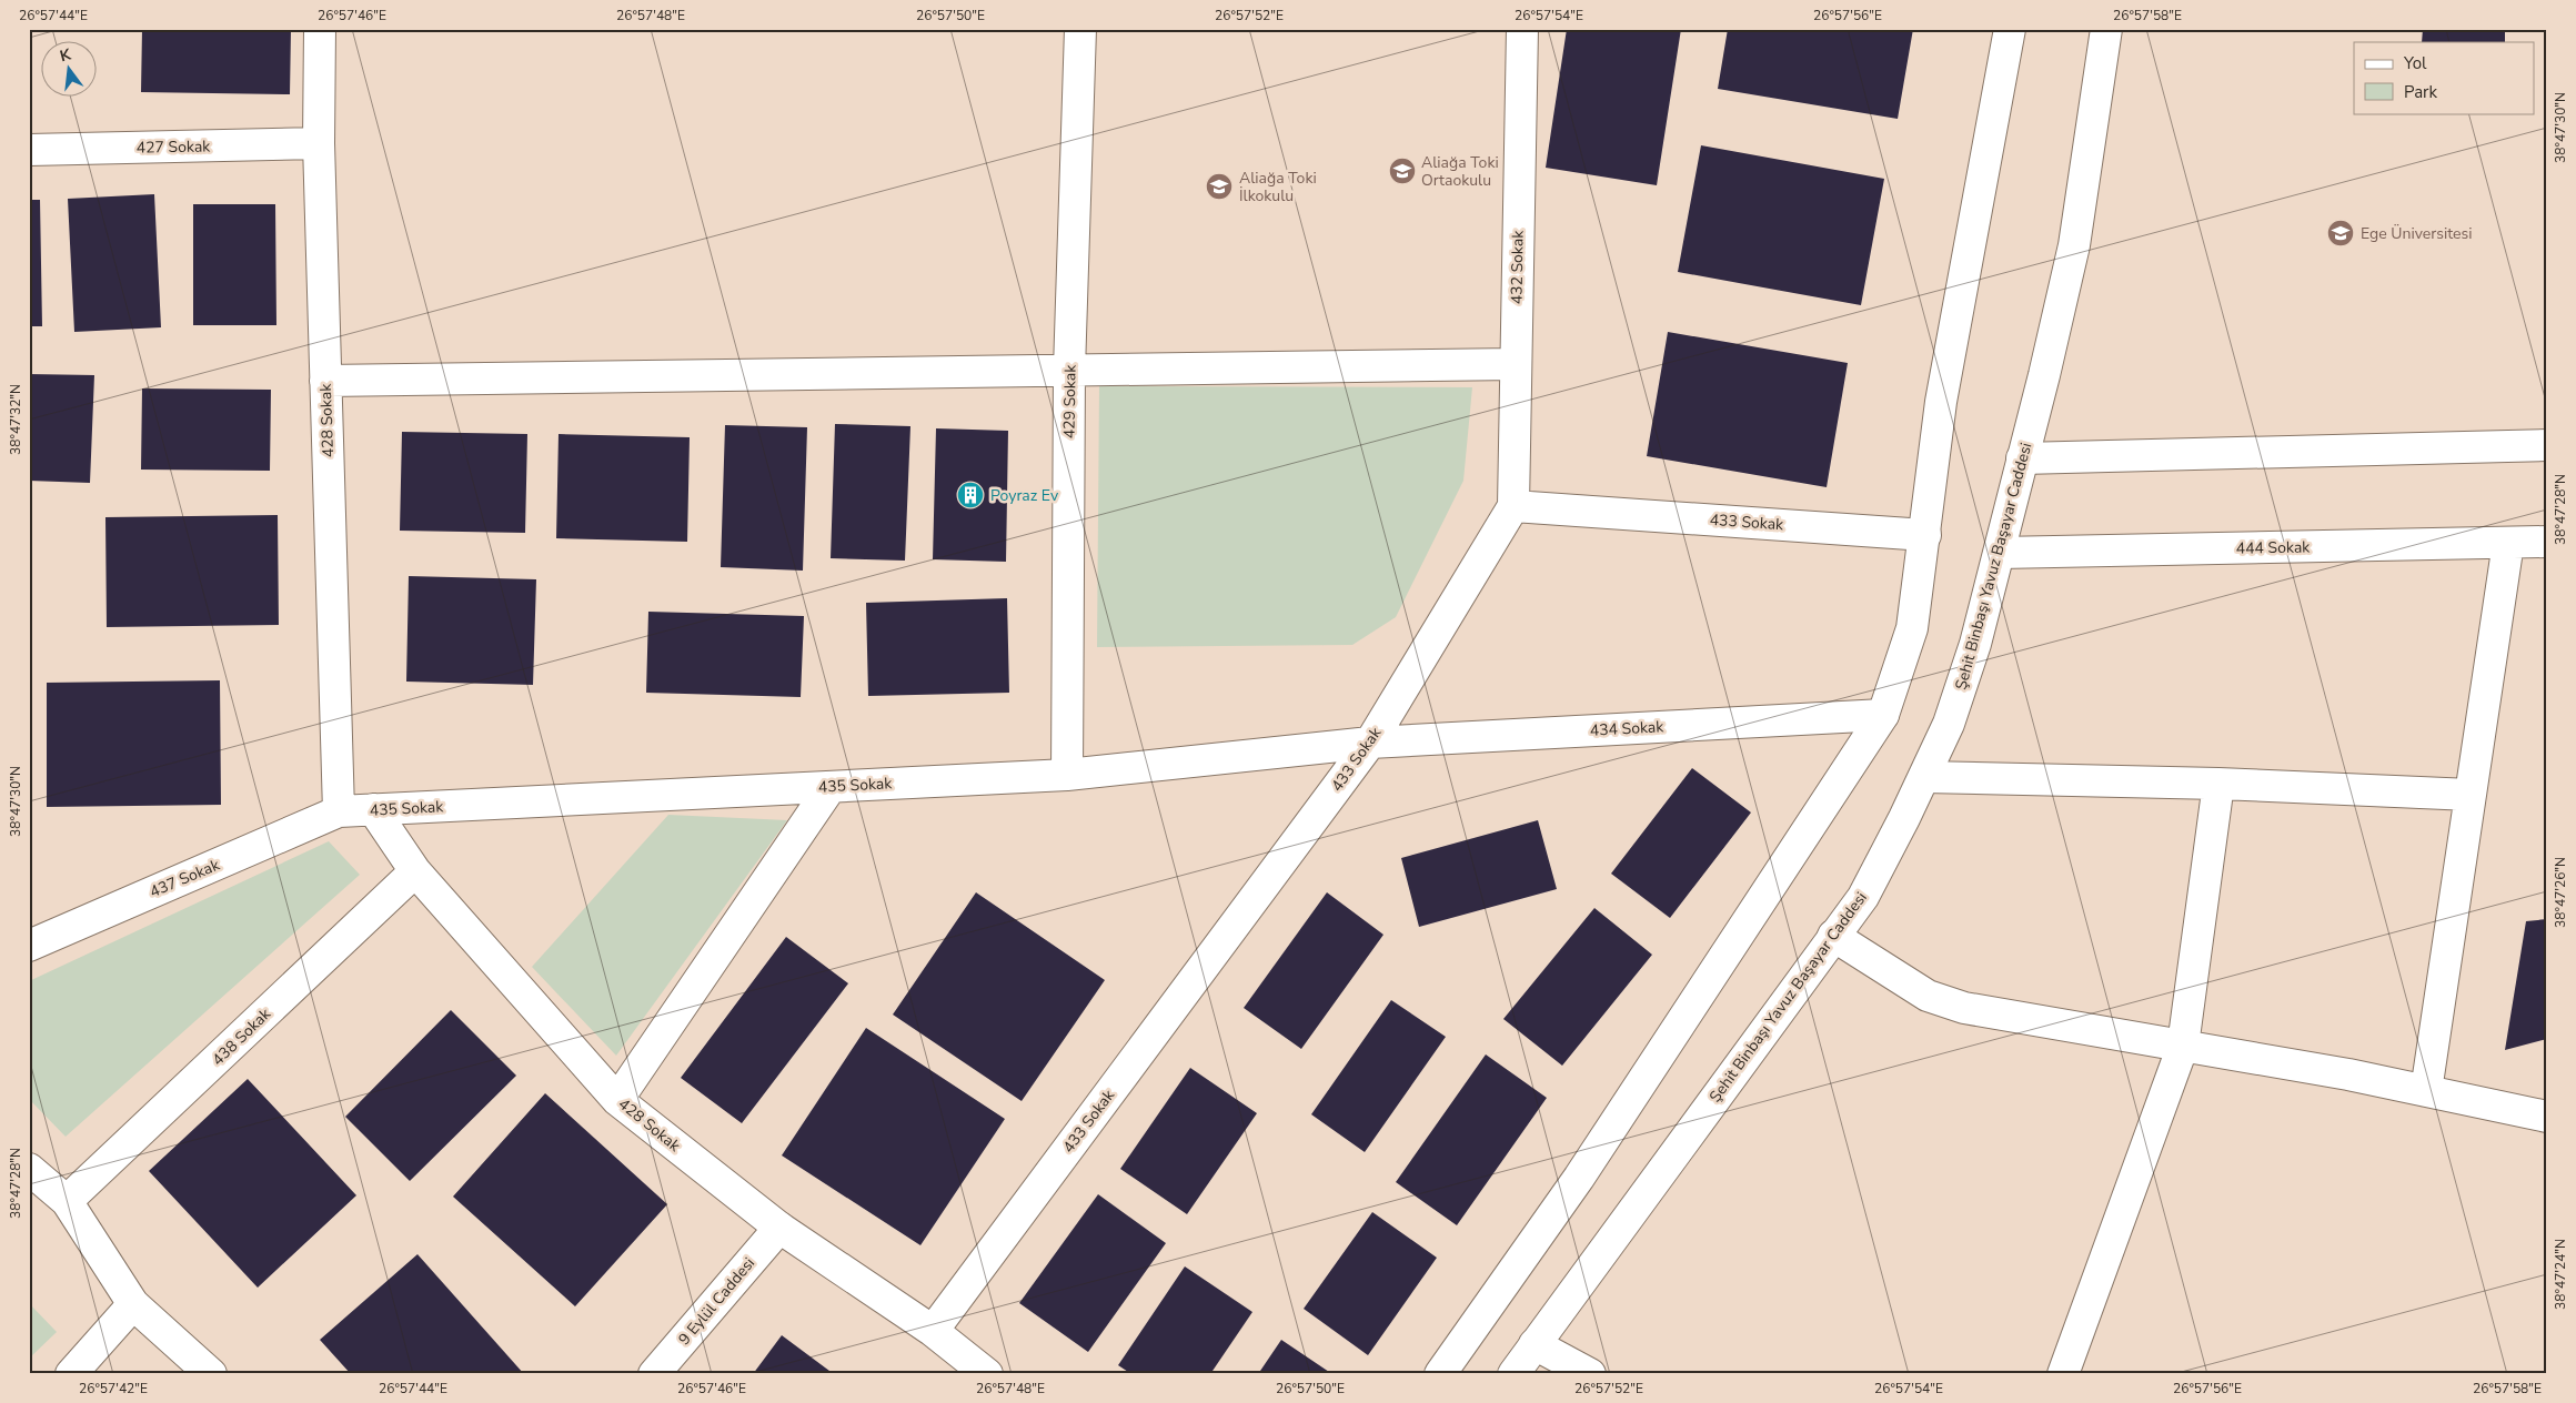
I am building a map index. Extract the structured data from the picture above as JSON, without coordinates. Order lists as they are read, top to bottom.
{
  "streets": {
    "street": [
      "427 Sokak",
      "432 Sokak",
      "429 Sokak",
      "428 Sokak",
      "433 Sokak",
      "444 Sokak",
      "Şehit Binbaşı Yavuz Başayar Caddesi",
      "434 Sokak",
      "435 Sokak",
      "437 Sokak",
      "438 Sokak",
      "9 Eylül Caddesi"
    ]
  },
  "crossings": [
    ["427 Sokak", "428 Sokak"],
    ["432 Sokak", "433 Sokak"],
    ["429 Sokak", "435 Sokak"],
    ["428 Sokak", "433 Sokak"],
    ["428 Sokak", "435 Sokak"],
    ["428 Sokak", "437 Sokak"],
    ["428 Sokak", "438 Sokak"],
    ["428 Sokak", "9 Eylül Caddesi"],
    ["433 Sokak", "434 Sokak"],
    ["433 Sokak", "435 Sokak"],
    ["444 Sokak", "Şehit Binbaşı Yavuz Başayar Caddesi"],
    ["434 Sokak", "435 Sokak"],
    ["435 Sokak", "437 Sokak"]
  ],
  "places": {
    "school or university": ["Aliağa Toki Ortaokulu", "Aliağa Toki İlkokulu", "Ege Üniversitesi"],
    "building": ["Poyraz Ev"]
  },
  "legend": ["Yol", "Park"],
  "north": "top",
  "coordinates": [
    "26°57'44\"E",
    "26°57'46\"E",
    "26°57'48\"E",
    "26°57'50\"E",
    "26°57'52\"E",
    "26°57'54\"E",
    "26°57'56\"E",
    "26°57'58\"E",
    "38°47'30\"N",
    "38°47'32\"N",
    "38°47'28\"N",
    "38°47'26\"N",
    "38°47'24\"N",
    "26°57'42\"E"
  ]
}
